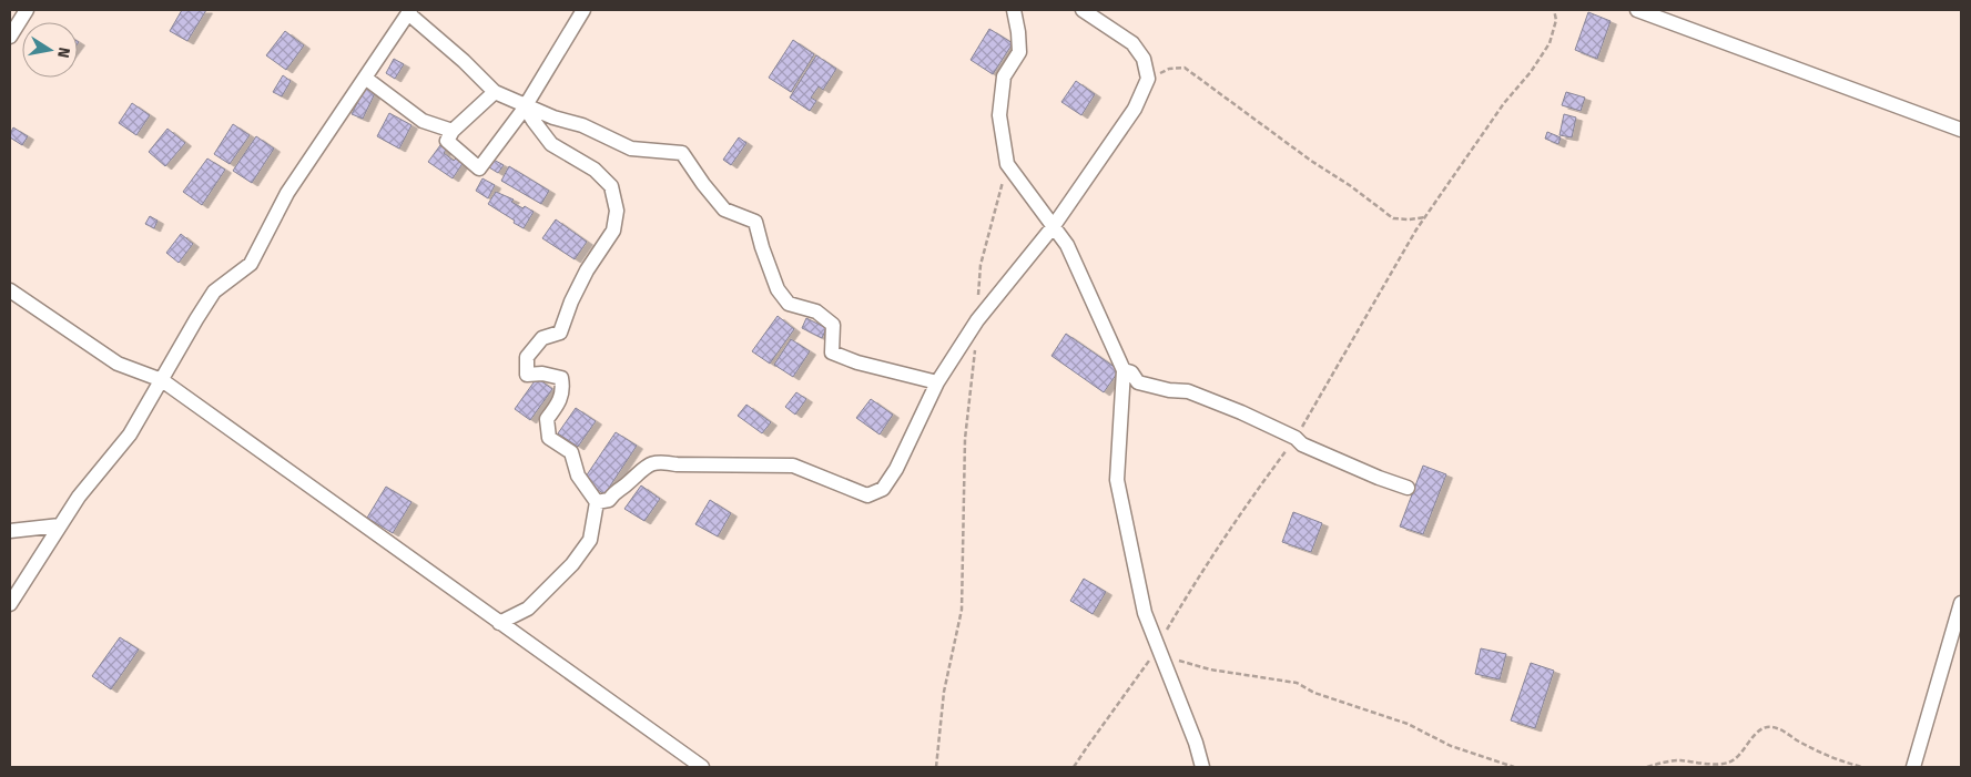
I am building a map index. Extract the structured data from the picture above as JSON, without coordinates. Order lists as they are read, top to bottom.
{
  "north": "right"
}
